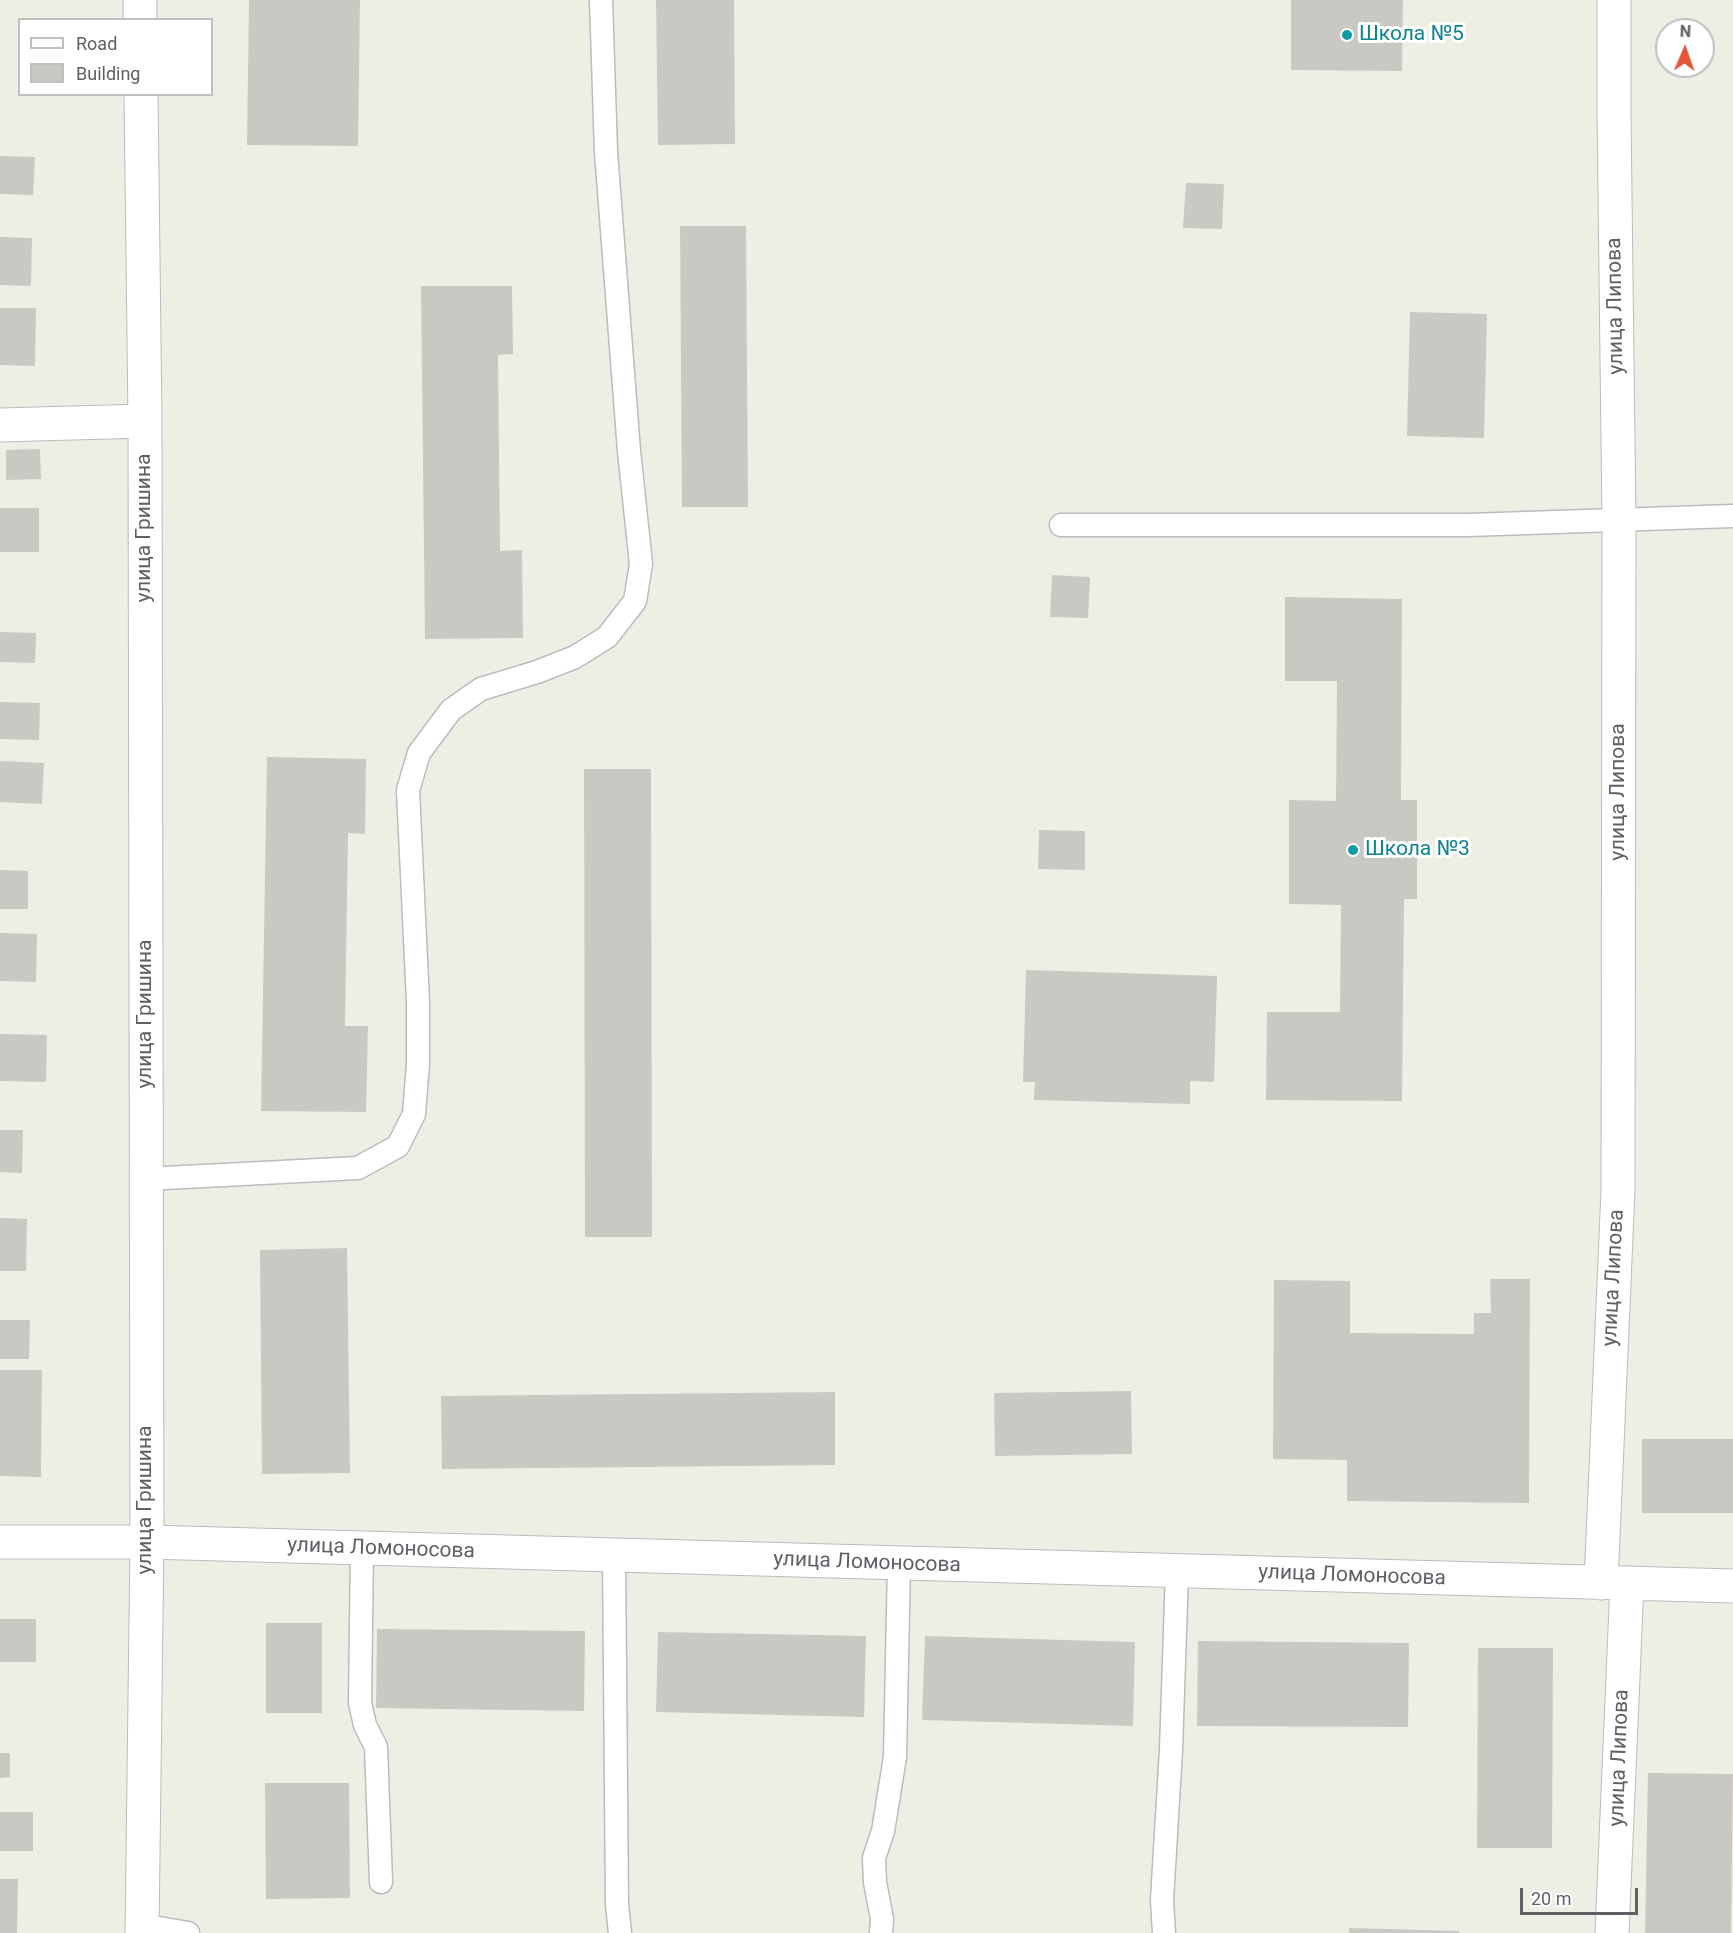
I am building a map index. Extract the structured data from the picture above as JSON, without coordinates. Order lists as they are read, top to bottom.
{
  "streets": {
    "street": ["улица Липова", "улица Гришина", "улица Ломоносова"]
  },
  "crossings": [
    ["улица Липова", "улица Ломоносова"],
    ["улица Гришина", "улица Ломоносова"]
  ],
  "places": ["Школа №5", "Школа №3"],
  "legend": ["Road", "Building"],
  "scale_bar": "20 m",
  "north": "top"
}
